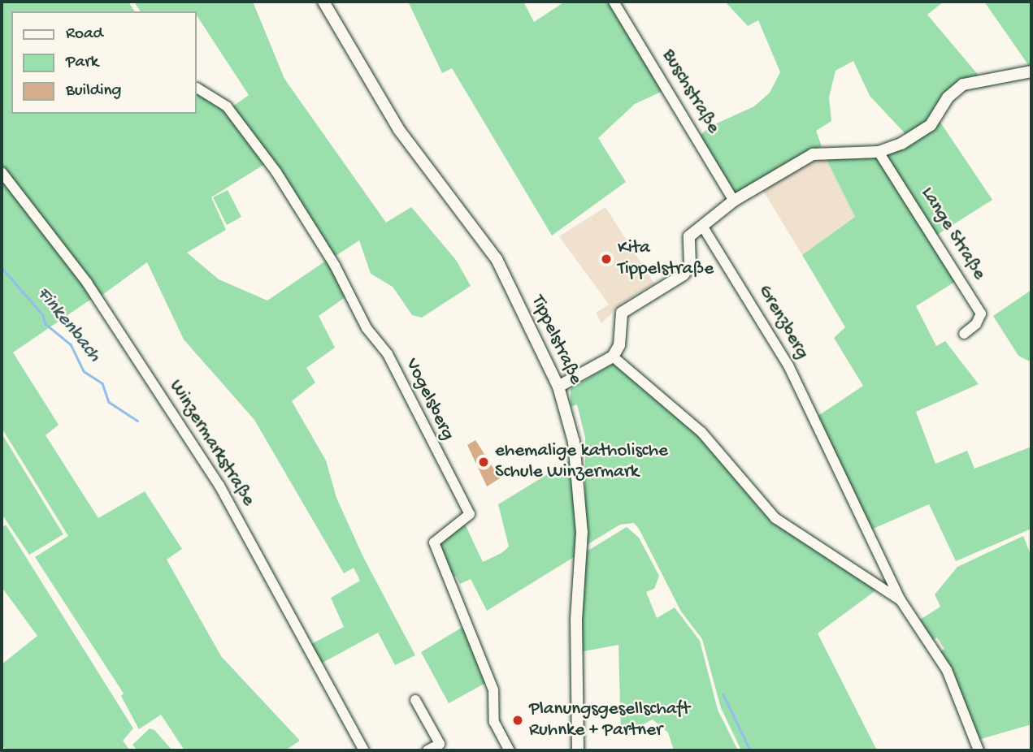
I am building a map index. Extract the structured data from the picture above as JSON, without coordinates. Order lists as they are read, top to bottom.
{
  "streets": {
    "street": [
      "Buschstraße",
      "Lange Straße",
      "Grenzberg",
      "Tippelstraße",
      "Vogelsberg",
      "Winzermarkstraße"
    ]
  },
  "water": ["Finkenbach"],
  "places": ["Kita Tippelstraße", "ehemalige katholische Schule Winzermark", "Planungsgesellschaft Ruhnke + Partner"],
  "legend": ["Road", "Park", "Building"]
}
